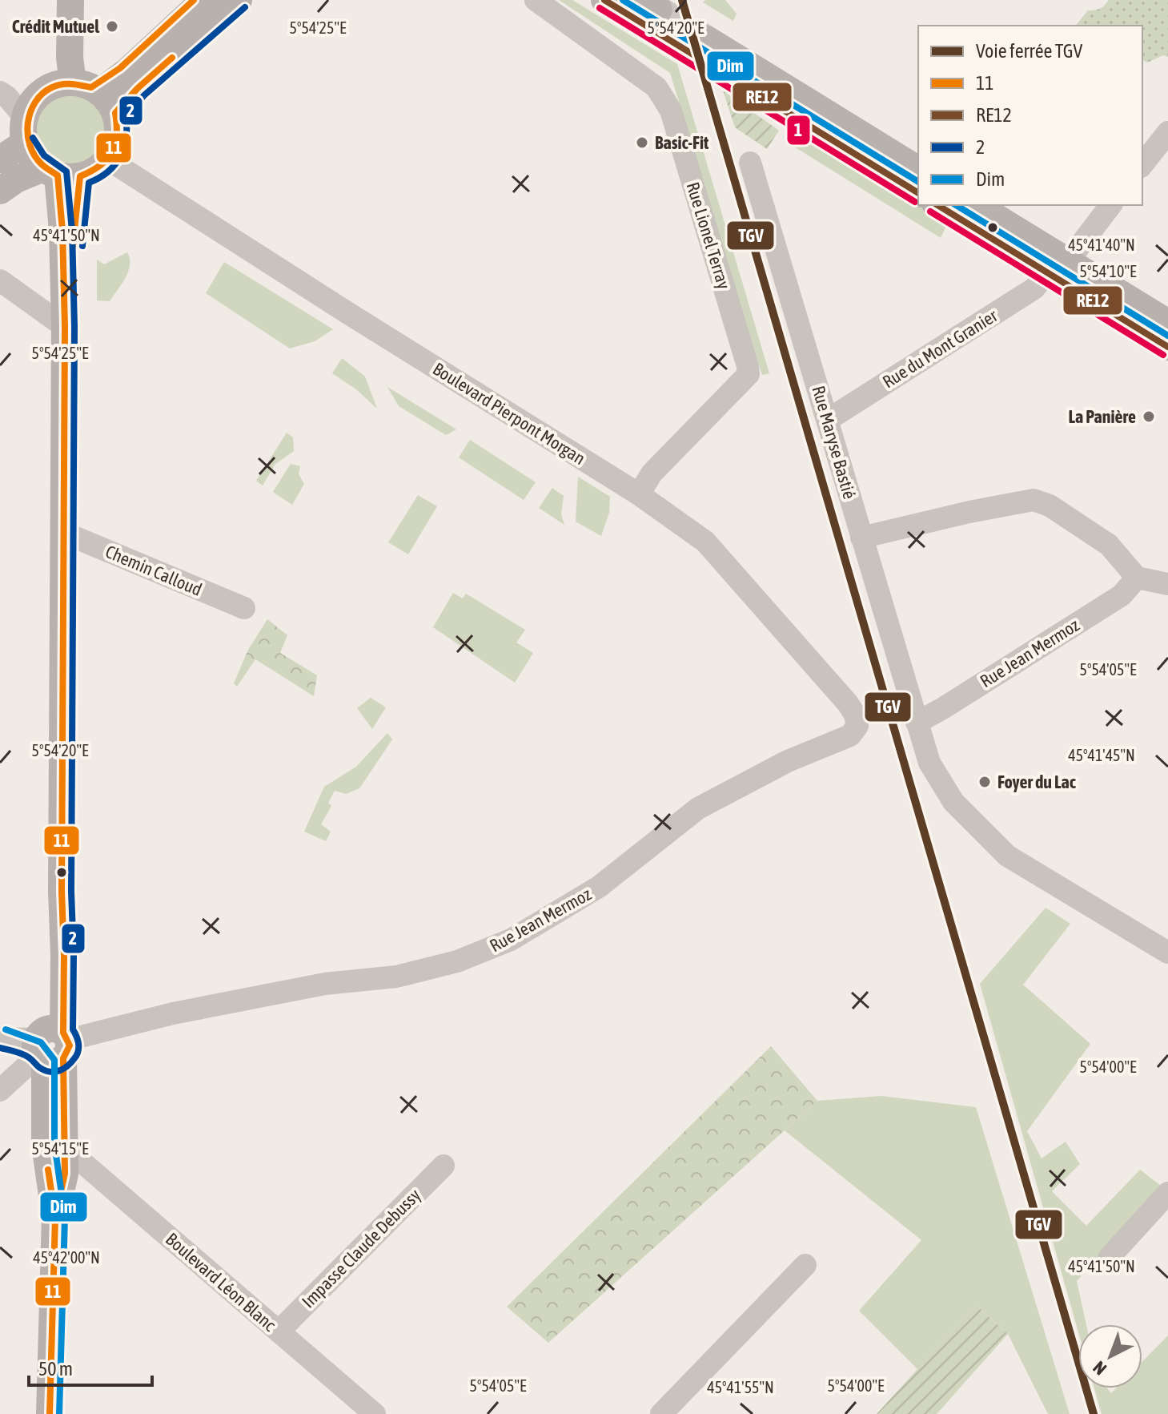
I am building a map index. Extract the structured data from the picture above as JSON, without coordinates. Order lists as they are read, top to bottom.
{
  "streets": {
    "street": [
      "Rue Lionel Terray",
      "Rue du Mont Granier",
      "Boulevard Pierpont Morgan",
      "Rue Maryse Bastié",
      "Chemin Calloud",
      "Rue Jean Mermoz",
      "Impasse Claude Debussy",
      "Boulevard Léon Blanc"
    ]
  },
  "crossings": [
    ["Rue Lionel Terray", "Boulevard Pierpont Morgan"],
    ["Rue du Mont Granier", "Rue Maryse Bastié"],
    ["Boulevard Pierpont Morgan", "Rue Jean Mermoz"],
    ["Rue Maryse Bastié", "Rue Jean Mermoz"],
    ["Impasse Claude Debussy", "Boulevard Léon Blanc"]
  ],
  "places": [
    "Crédit Mutuel",
    "Basic-Fit",
    "La Panière",
    "Foyer du Lac"
  ],
  "lines": [
    "rail line TGV",
    "transit line 11",
    "transit line RE12",
    "transit line Dim",
    "transit line 2",
    "transit line 1"
  ],
  "legend": [
    "Voie ferrée TGV",
    "11",
    "RE12",
    "2",
    "Dim"
  ],
  "scale_bar": "50 m",
  "north": "bottom left",
  "coordinates": [
    "5°54'25\"E",
    "5°54'20\"E",
    "45°41'50\"N",
    "45°41'40\"N",
    "5°54'10\"E",
    "5°54'05\"E",
    "45°41'45\"N",
    "5°54'00\"E",
    "5°54'15\"E",
    "45°42'00\"N",
    "45°41'55\"N"
  ]
}
